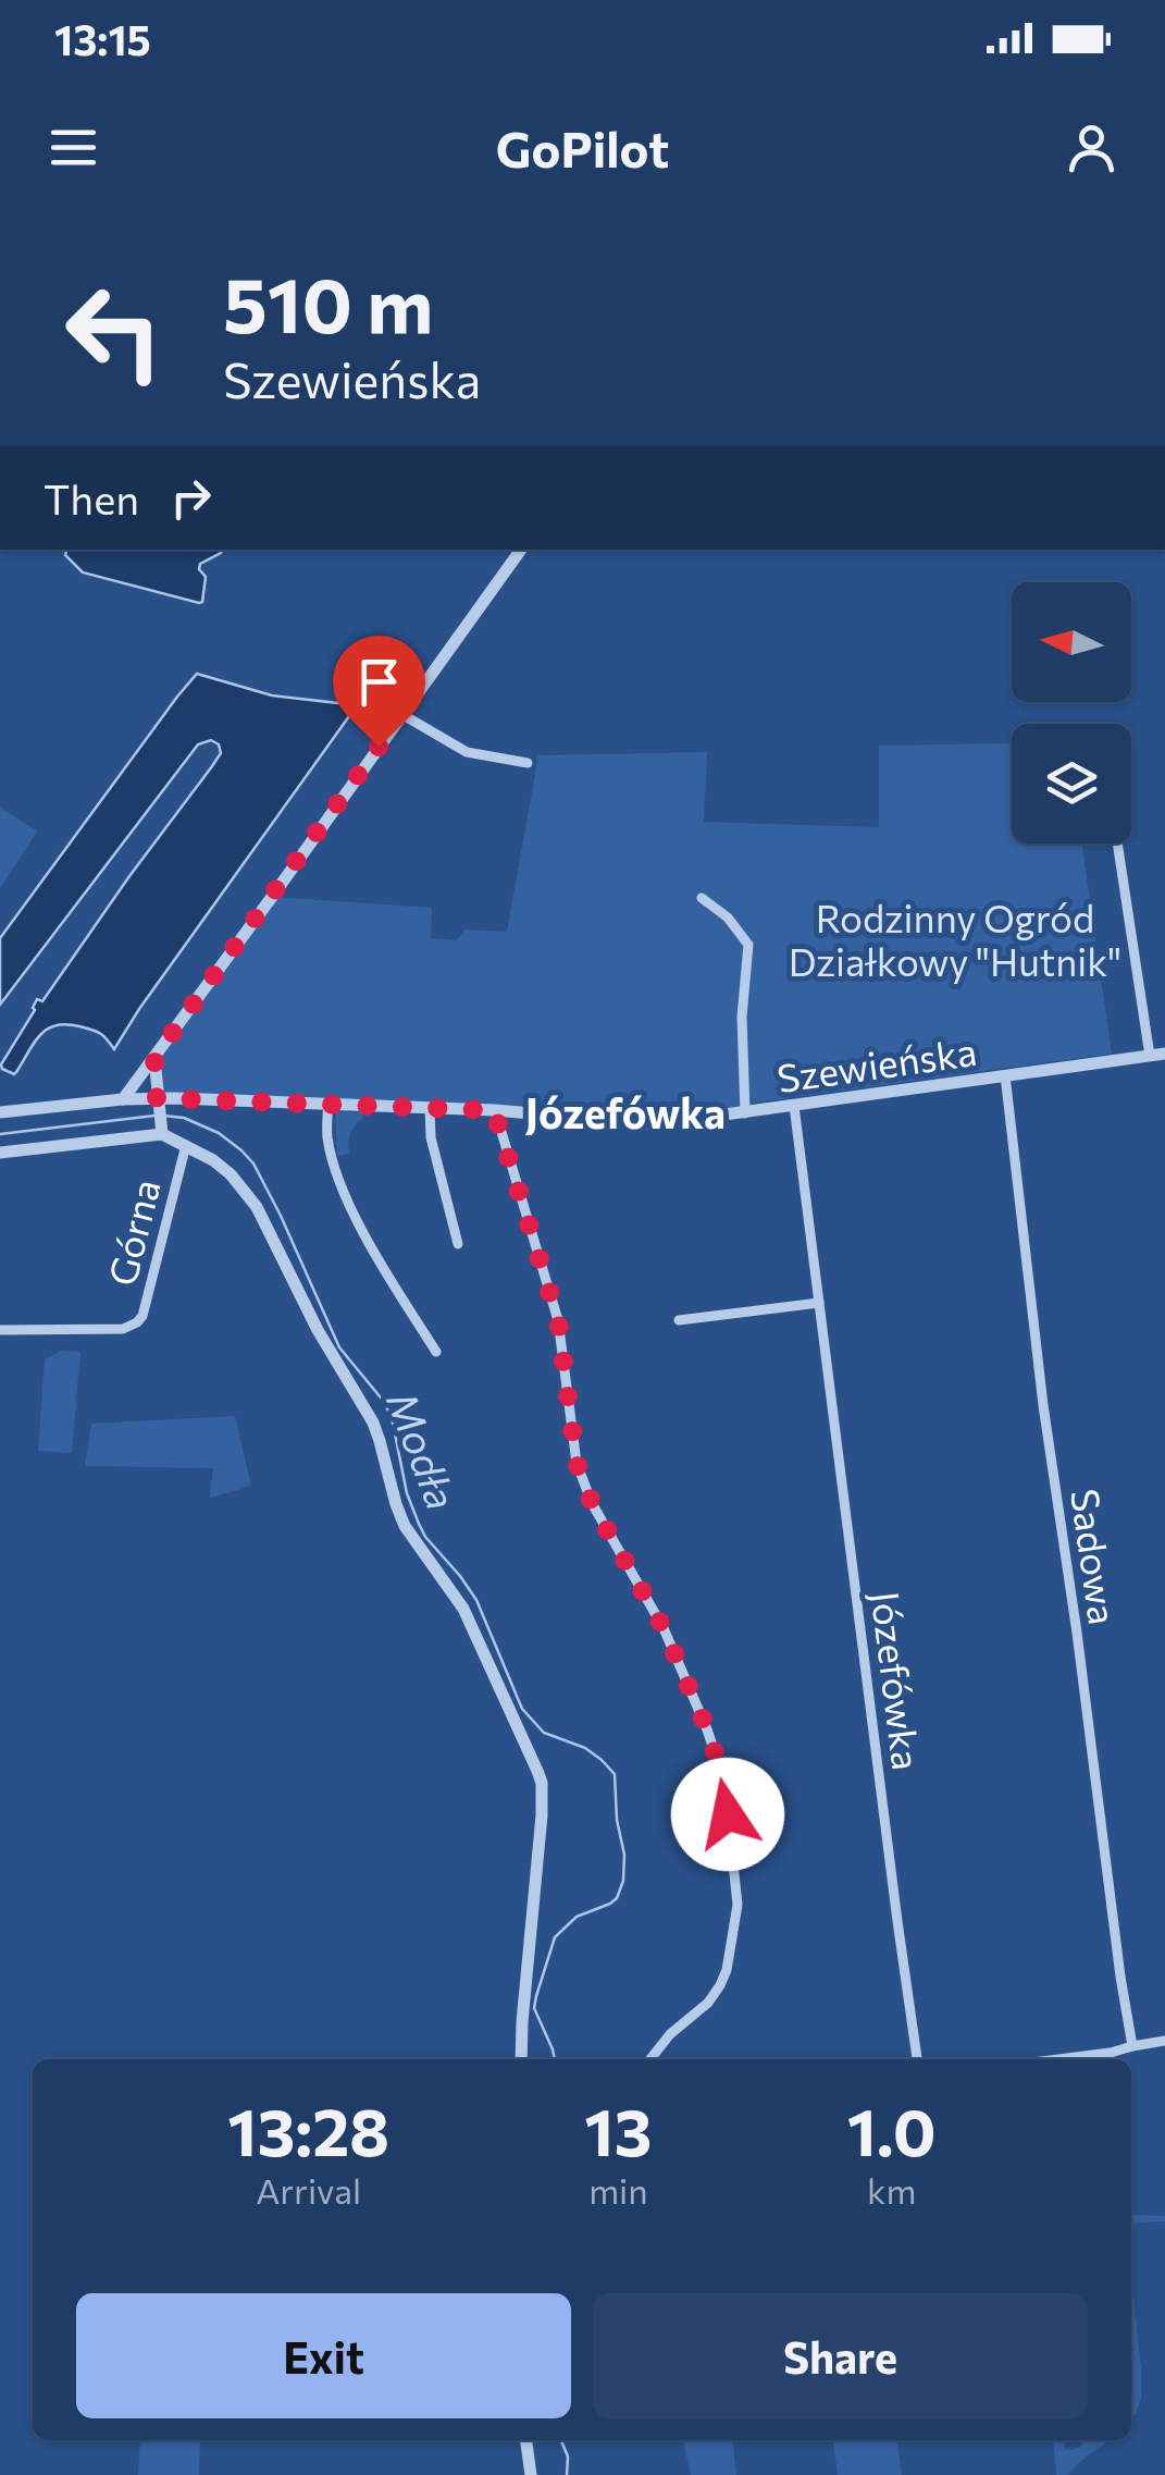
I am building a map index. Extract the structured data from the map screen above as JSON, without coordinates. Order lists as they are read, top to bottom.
{
  "streets": {
    "street": [
      "Szewieńska",
      "Górna",
      "Sadowa",
      "Józefówka"
    ]
  },
  "crossings": [
    ["Szewieńska", "Sadowa"],
    ["Szewieńska", "Józefówka"]
  ],
  "districts": ["Józefówka"],
  "water": ["Modła"],
  "parks": ["Rodzinny Ogród Działkowy \"Hutnik\""],
  "north": "left",
  "page": {
    "status": "13:15",
    "header": "GoPilot",
    "turn": ["510 m", "Szewieńska"],
    "then": "Then",
    "eta": [
      "13:28",
      "Arrival",
      "13",
      "min",
      "1.0",
      "km"
    ],
    "buttons": ["Exit", "Share"]
  }
}
